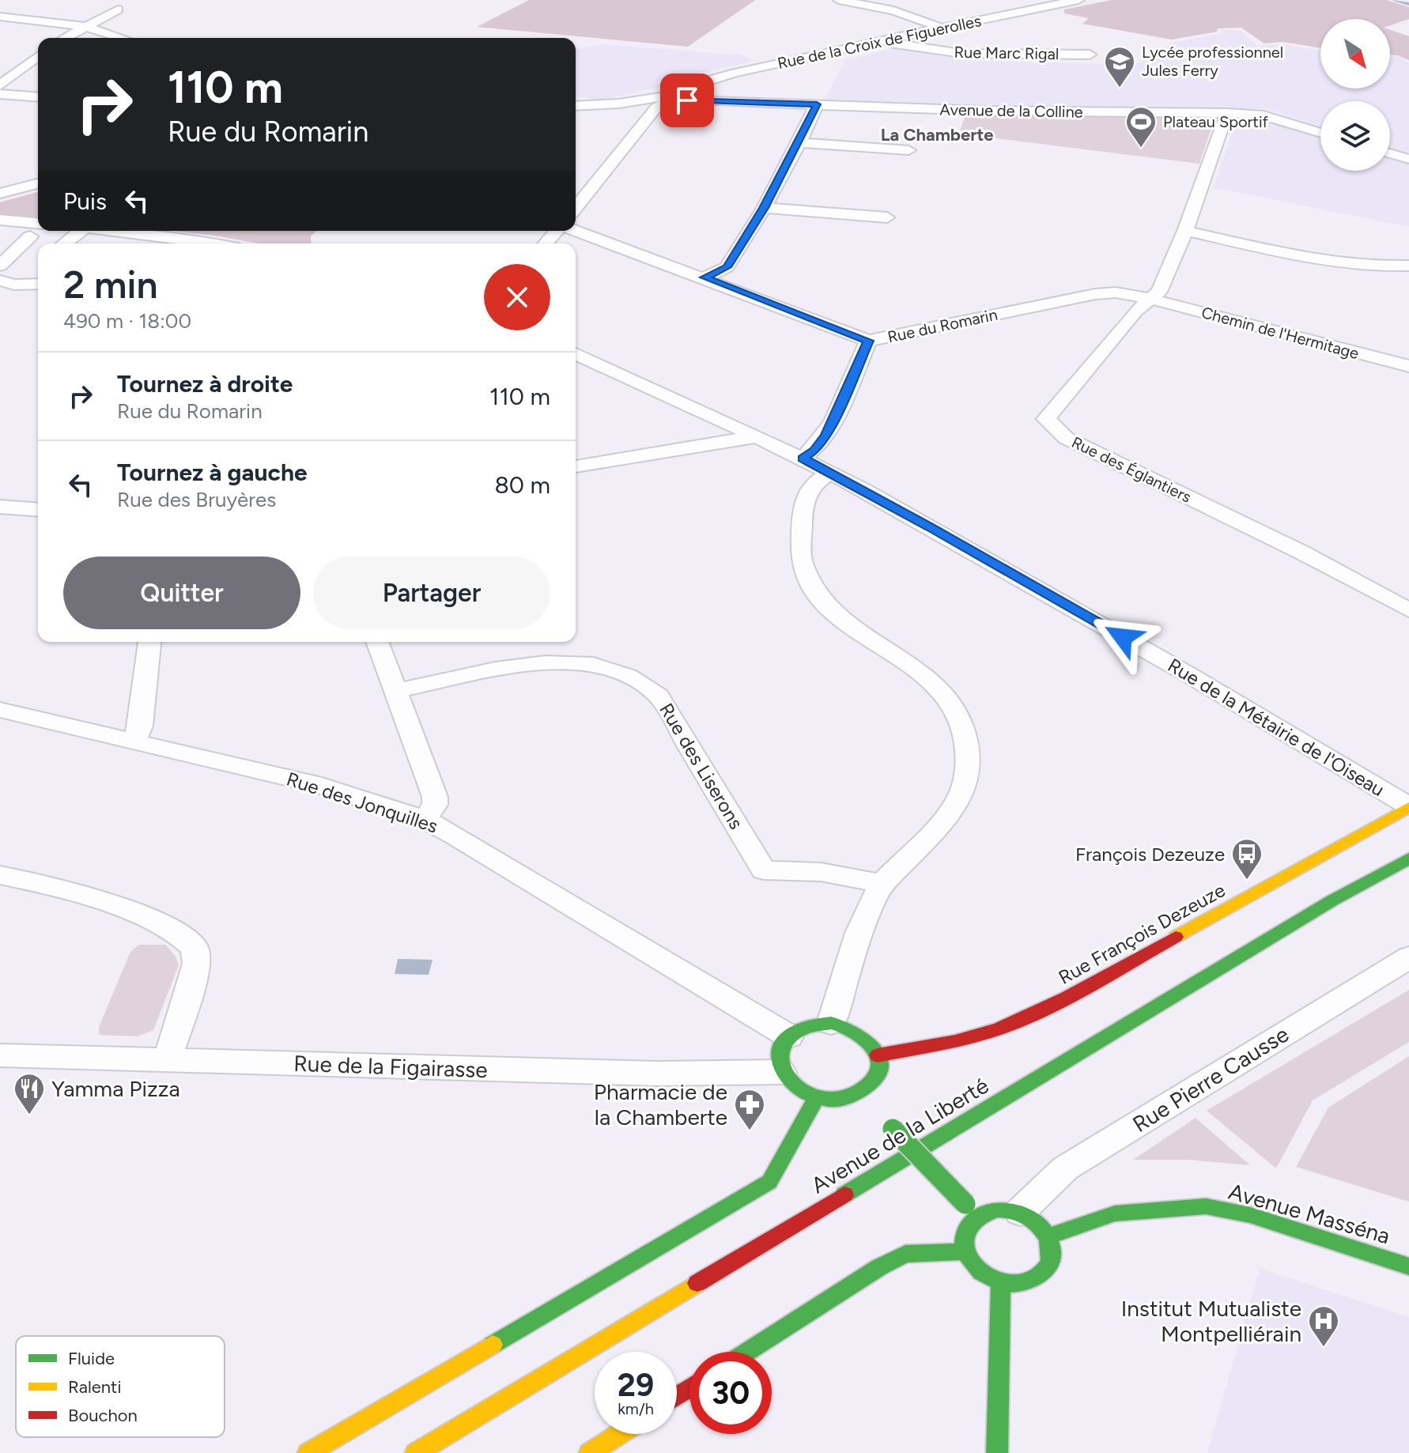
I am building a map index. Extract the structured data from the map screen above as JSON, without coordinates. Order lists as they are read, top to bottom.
{
  "streets": {
    "main road": ["Rue François Dezeuze", "Avenue de la Liberté", "Avenue Masséna"],
    "street": [
      "Rue de la Croix de Figuerolles",
      "Rue Marc Rigal",
      "Avenue de la Colline",
      "Rue du Romarin",
      "Chemin de l'Hermitage",
      "Rue des Églantiers",
      "Rue de la Métairie de l'Oiseau",
      "Rue des Liserons",
      "Rue des Jonquilles",
      "Rue de la Figairasse",
      "Rue Pierre Causse"
    ]
  },
  "crossings": [
    ["Rue de la Croix de Figuerolles", "Avenue de la Colline"],
    ["Avenue de la Colline", "Rue des Églantiers"],
    ["Rue du Romarin", "Chemin de l'Hermitage"],
    ["Rue du Romarin", "Rue des Églantiers"],
    ["Rue du Romarin", "Rue de la Métairie de l'Oiseau"],
    ["Chemin de l'Hermitage", "Rue des Églantiers"],
    ["Rue de la Métairie de l'Oiseau", "Rue François Dezeuze"],
    ["Rue des Jonquilles", "Rue François Dezeuze"],
    ["Rue des Jonquilles", "Rue de la Figairasse"],
    ["Rue François Dezeuze", "Rue de la Figairasse"],
    ["Rue Pierre Causse", "Avenue Masséna"]
  ],
  "districts": ["La Chamberte"],
  "places": {
    "school or university": ["Lycée professionnel Jules Ferry"],
    "sports": ["Plateau Sportif"],
    "bus stop": ["François Dezeuze"],
    "restaurant": ["Yamma Pizza"],
    "pharmacy": ["Pharmacie de la Chamberte"],
    "hospital": ["Institut Mutualiste Montpelliérain"]
  },
  "legend": ["Fluide", "Ralenti", "Bouchon"],
  "north": "bottom right",
  "page": {
    "turn": ["110 m", "Rue du Romarin"],
    "then": "Puis",
    "heading": ["2 min", "490 m · 18:00"],
    "list": [
      {
        "name": "Tournez à droite",
        "note": "Rue du Romarin",
        "value": "110 m"
      },
      {
        "name": "Tournez à gauche",
        "note": "Rue des Bruyères",
        "value": "80 m"
      }
    ],
    "buttons": ["Quitter", "Partager"],
    "speed": "29 km/h",
    "limit": "30"
  }
}
